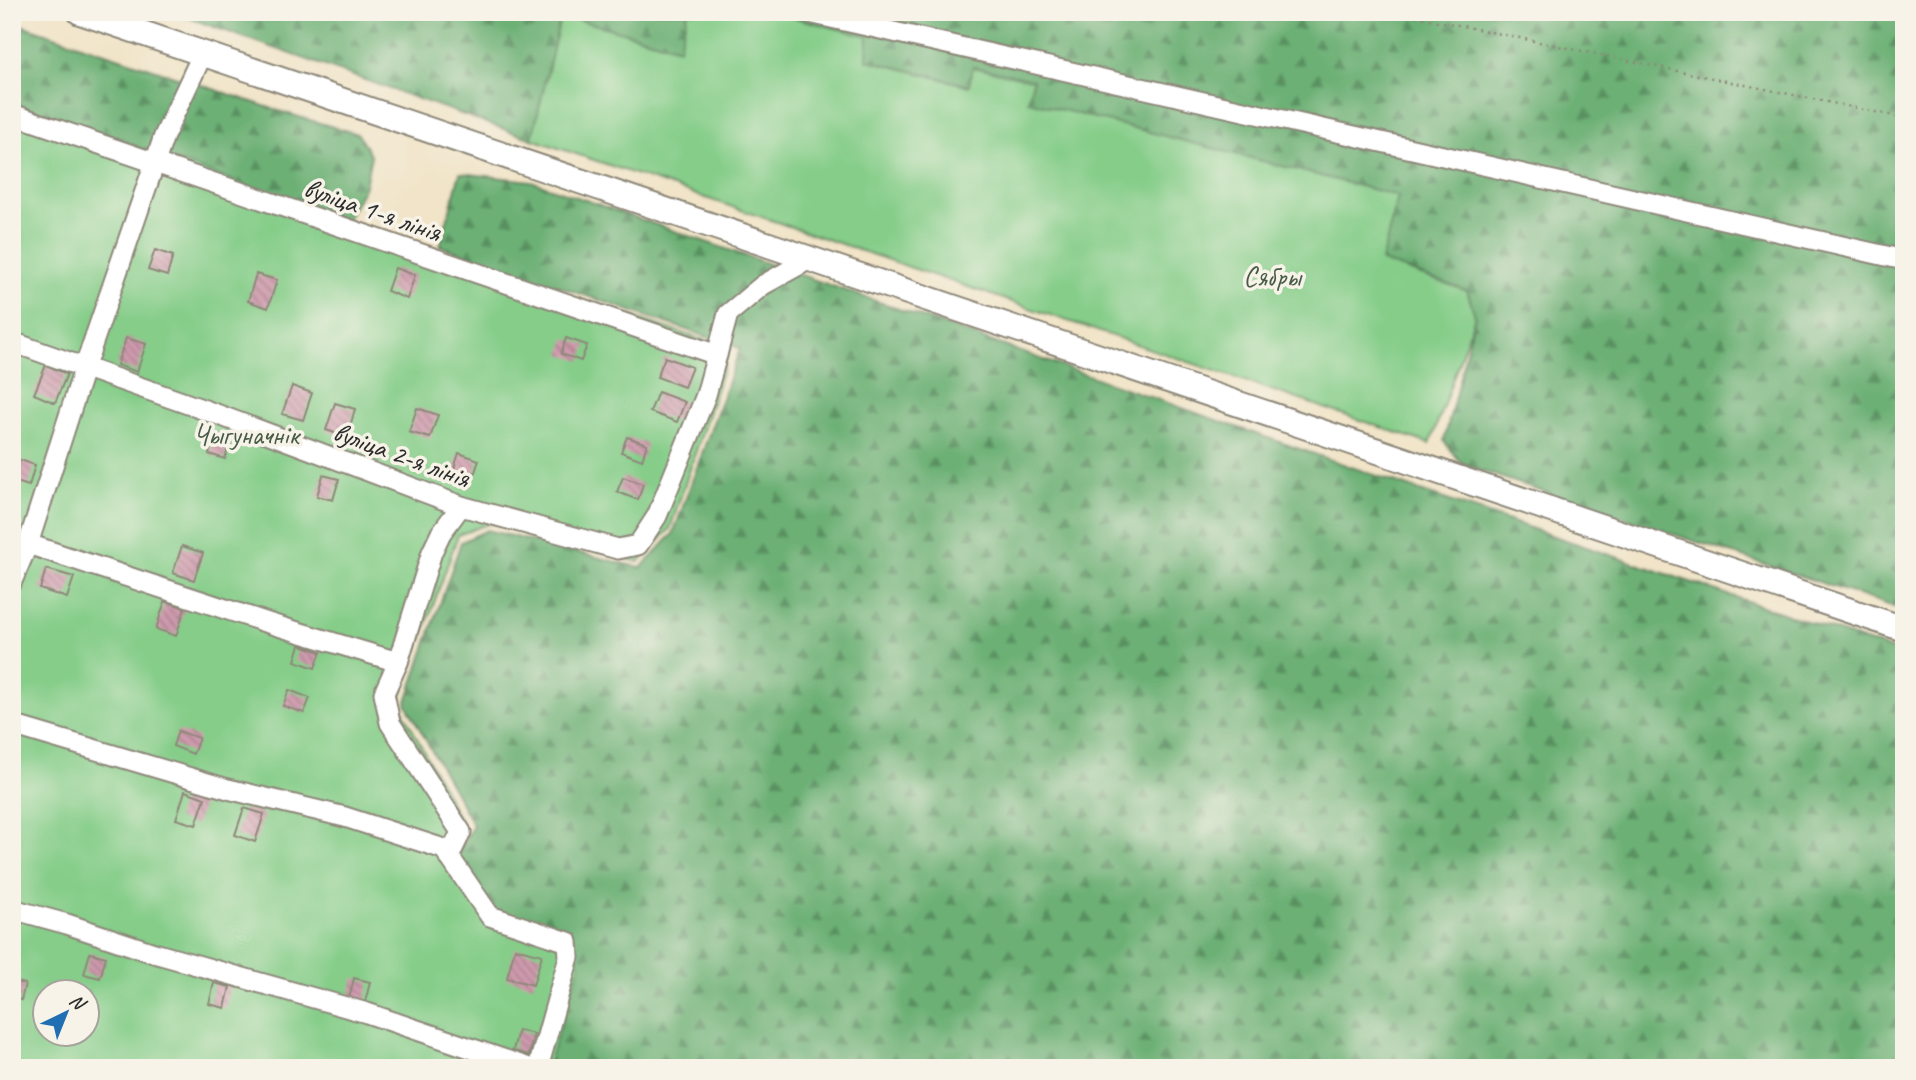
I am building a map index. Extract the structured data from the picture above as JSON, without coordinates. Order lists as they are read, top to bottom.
{
  "streets": {
    "lane": ["вуліца 1-я лінія", "вуліца 2-я лінія"]
  },
  "crossings": [
    ["вуліца 1-я лінія", "вуліца 2-я лінія"]
  ],
  "parks": ["Сябры", "Чыгуначнік"],
  "north": "top right"
}
